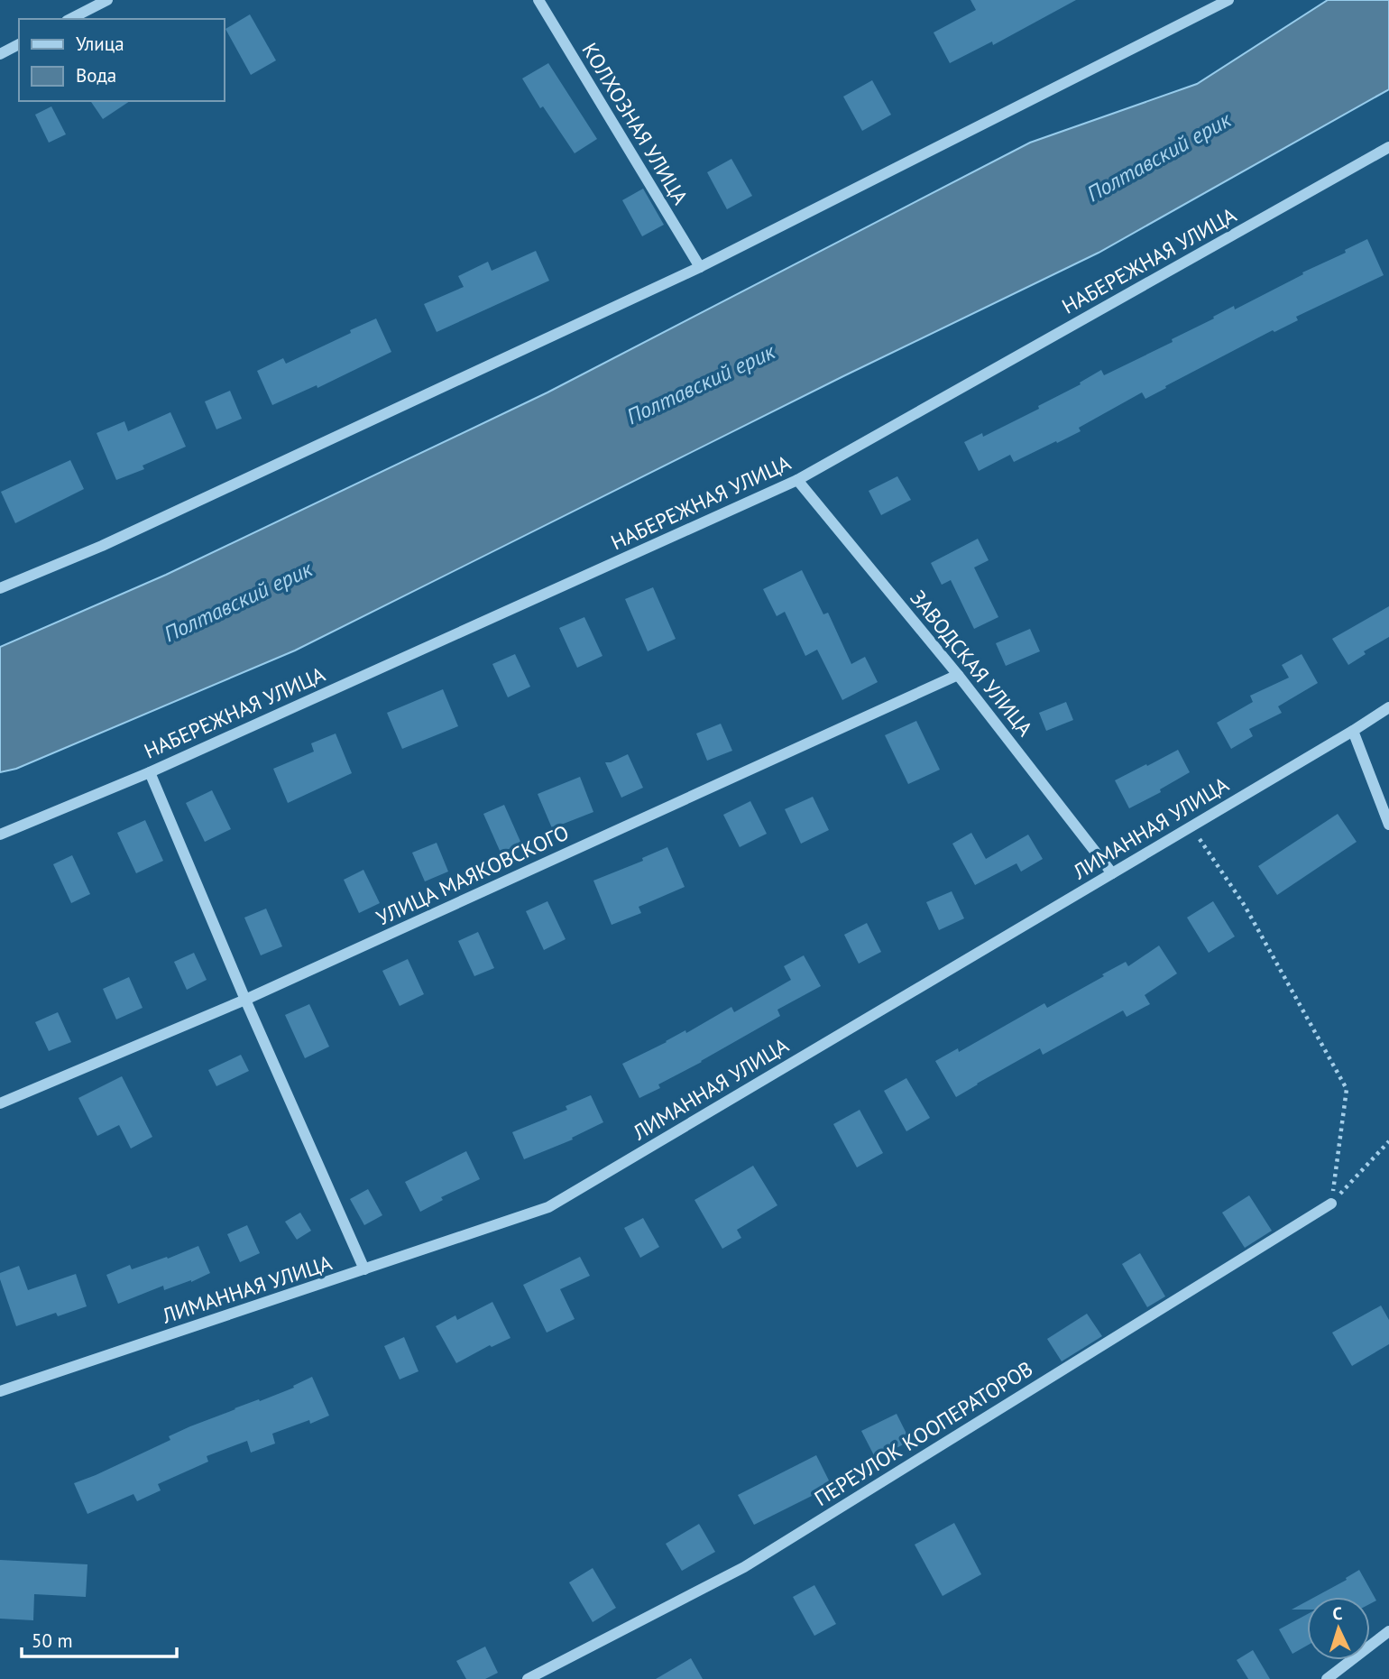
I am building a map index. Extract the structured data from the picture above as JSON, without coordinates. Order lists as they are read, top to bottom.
{
  "streets": {
    "street": [
      "КОЛХОЗНАЯ УЛИЦА",
      "НАБЕРЕЖНАЯ УЛИЦА",
      "ЗАВОДСКАЯ УЛИЦА",
      "ЛИМАННАЯ УЛИЦА",
      "УЛИЦА МАЯКОВСКОГО",
      "ПЕРЕУЛОК КООПЕРАТОРОВ"
    ]
  },
  "crossings": [
    ["НАБЕРЕЖНАЯ УЛИЦА", "ЗАВОДСКАЯ УЛИЦА"],
    ["ЗАВОДСКАЯ УЛИЦА", "ЛИМАННАЯ УЛИЦА"],
    ["ЗАВОДСКАЯ УЛИЦА", "УЛИЦА МАЯКОВСКОГО"]
  ],
  "water": ["Полтавский ерик"],
  "legend": ["Улица", "Вода"],
  "scale_bar": "50 m",
  "north": "top"
}
